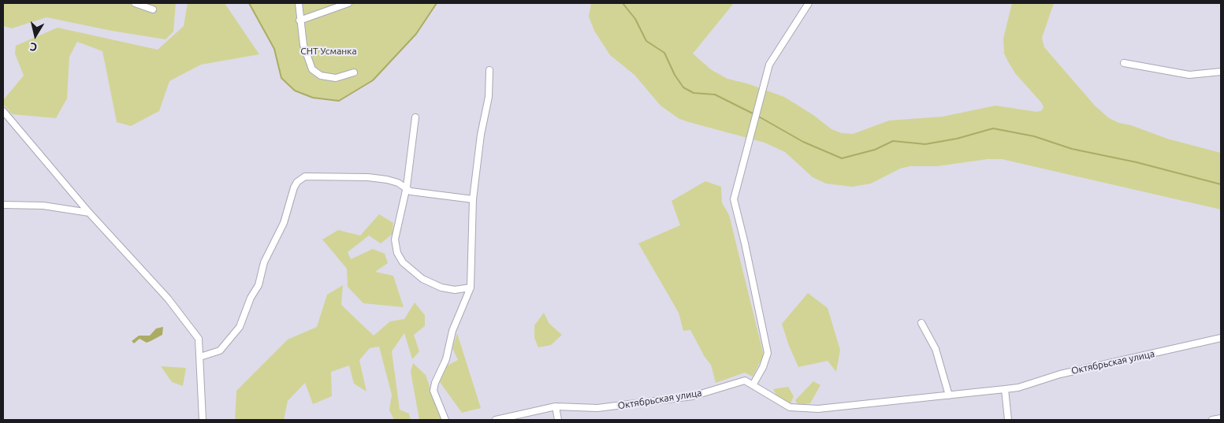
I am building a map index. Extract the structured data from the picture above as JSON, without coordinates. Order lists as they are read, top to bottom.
{
  "streets": {
    "street": ["Октябрьская улица"]
  },
  "parks": ["СНТ Усманка"],
  "north": "bottom"
}
